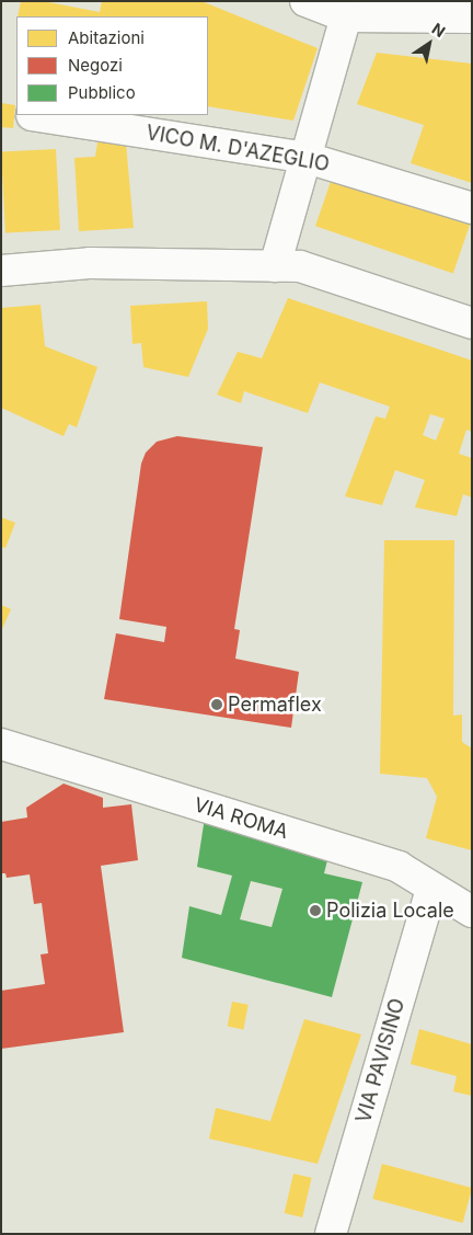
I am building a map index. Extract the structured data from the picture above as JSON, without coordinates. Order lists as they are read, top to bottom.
{
  "streets": {
    "street": ["VICO M. D'AZEGLIO", "VIA ROMA", "VIA PAVISINO"]
  },
  "crossings": [
    ["VIA ROMA", "VIA PAVISINO"]
  ],
  "places": ["Permaflex", "Polizia Locale"],
  "legend": ["Abitazioni", "Negozi", "Pubblico"],
  "north": "top right"
}
